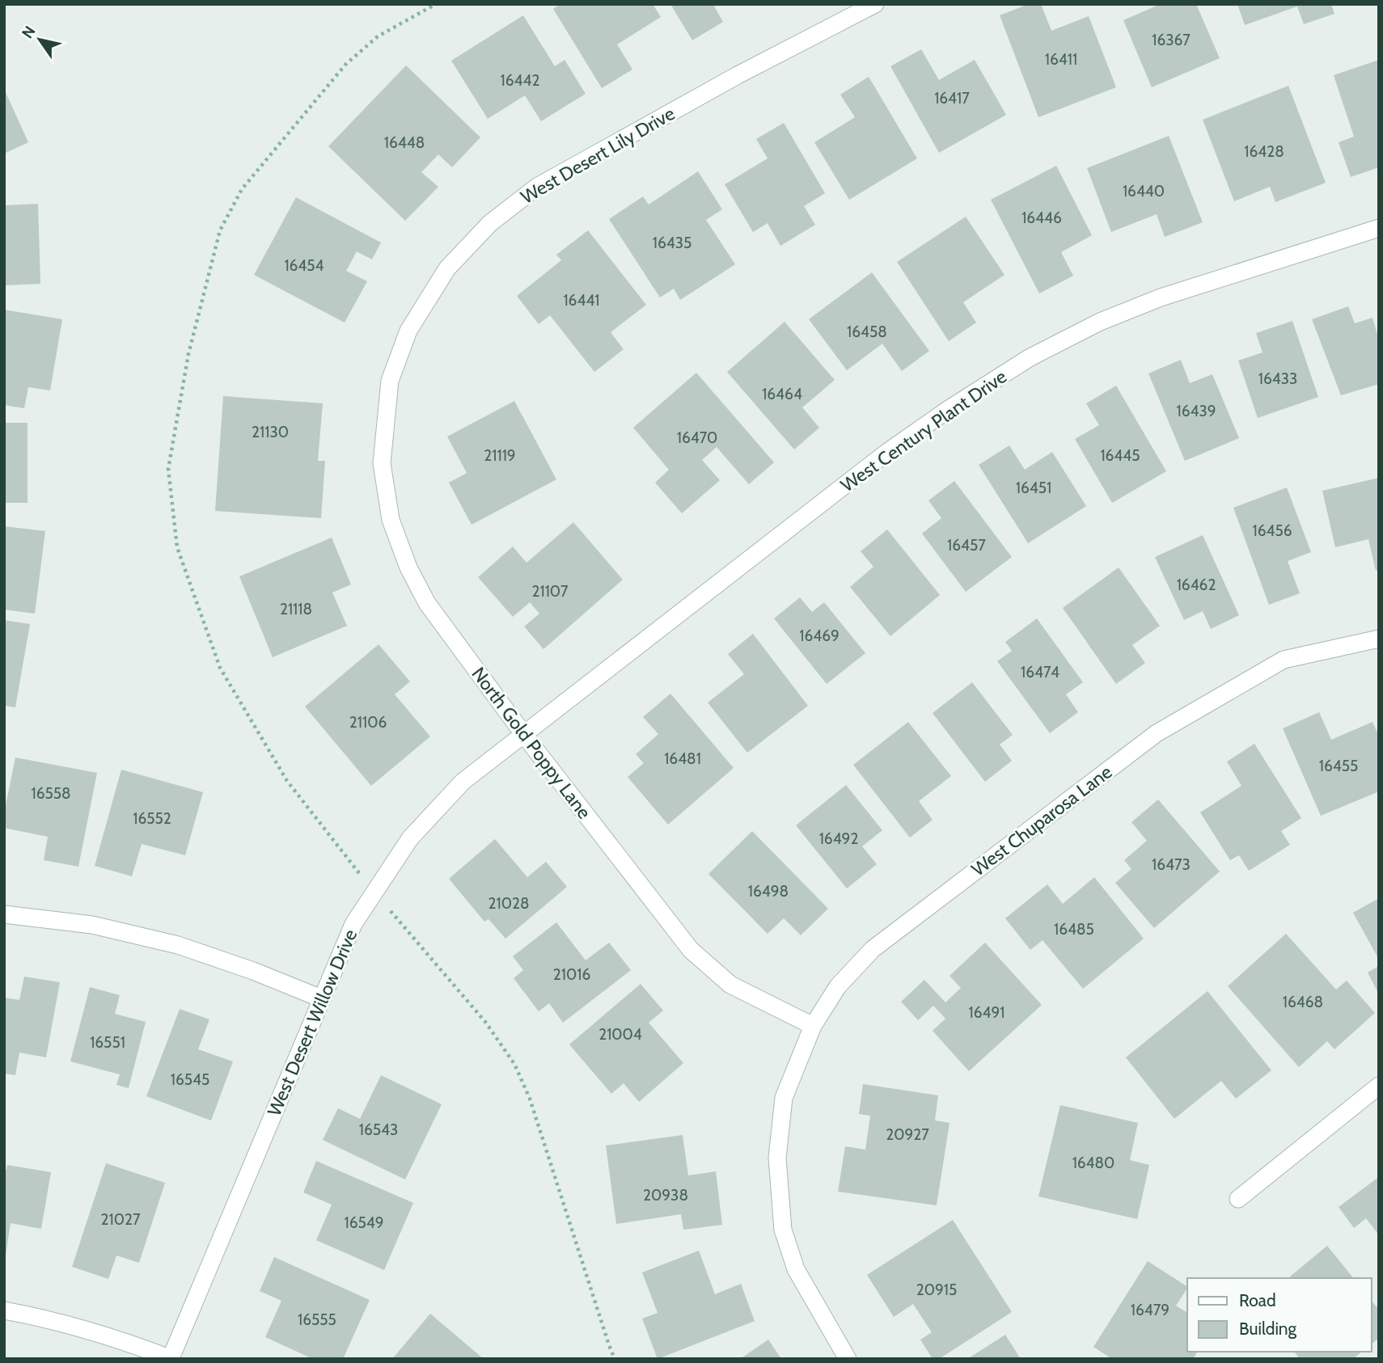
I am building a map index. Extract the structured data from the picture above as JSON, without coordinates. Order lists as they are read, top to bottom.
{
  "streets": {
    "street": [
      "West Desert Lily Drive",
      "West Century Plant Drive",
      "North Gold Poppy Lane",
      "West Chuparosa Lane",
      "West Desert Willow Drive"
    ]
  },
  "crossings": [
    ["West Desert Lily Drive", "North Gold Poppy Lane"],
    ["West Century Plant Drive", "North Gold Poppy Lane"],
    ["West Century Plant Drive", "West Desert Willow Drive"],
    ["North Gold Poppy Lane", "West Chuparosa Lane"],
    ["North Gold Poppy Lane", "West Desert Willow Drive"]
  ],
  "house_numbers": [
    "16367",
    "16411",
    "16442",
    "16417",
    "16448",
    "16428",
    "16440",
    "16446",
    "16435",
    "16454",
    "16441",
    "16458",
    "16433",
    "16464",
    "16439",
    "21130",
    "16470",
    "21119",
    "16445",
    "16451",
    "16456",
    "16457",
    "16462",
    "21107",
    "21118",
    "16469",
    "16474",
    "21106",
    "16481",
    "16455",
    "16558",
    "16552",
    "16492",
    "16473",
    "16498",
    "21028",
    "16485",
    "21016",
    "16468",
    "16491",
    "21004",
    "16551",
    "16545",
    "16543",
    "20927",
    "16480",
    "20938",
    "21027",
    "16549",
    "20915",
    "16479",
    "16555"
  ],
  "legend": ["Road", "Building"],
  "north": "top left"
}
